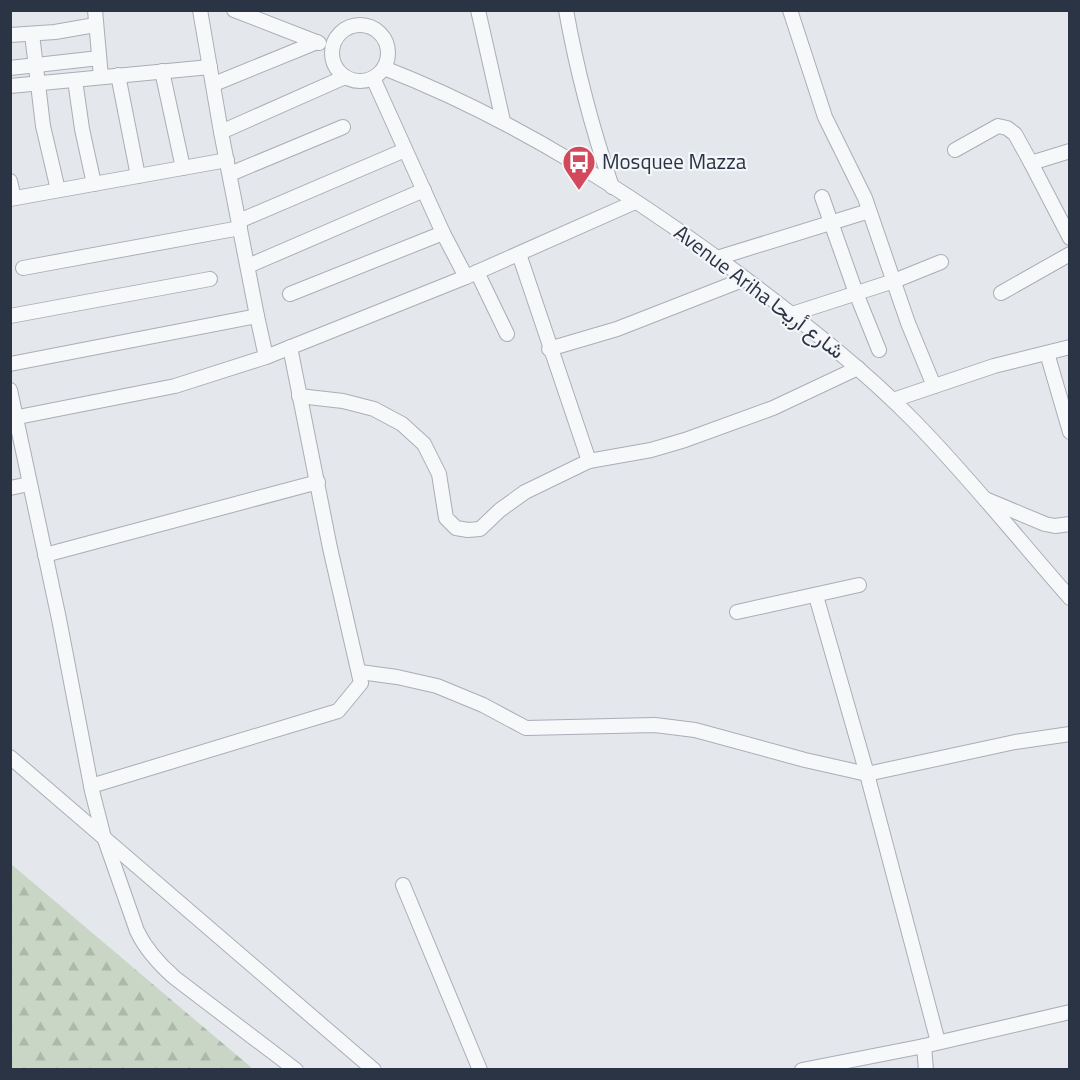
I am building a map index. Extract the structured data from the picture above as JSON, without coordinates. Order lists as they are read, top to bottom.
{
  "streets": {
    "street": ["Avenue Ariha شارع أريحا"]
  },
  "places": {
    "bus stop": ["Mosquee Mazza"]
  }
}
